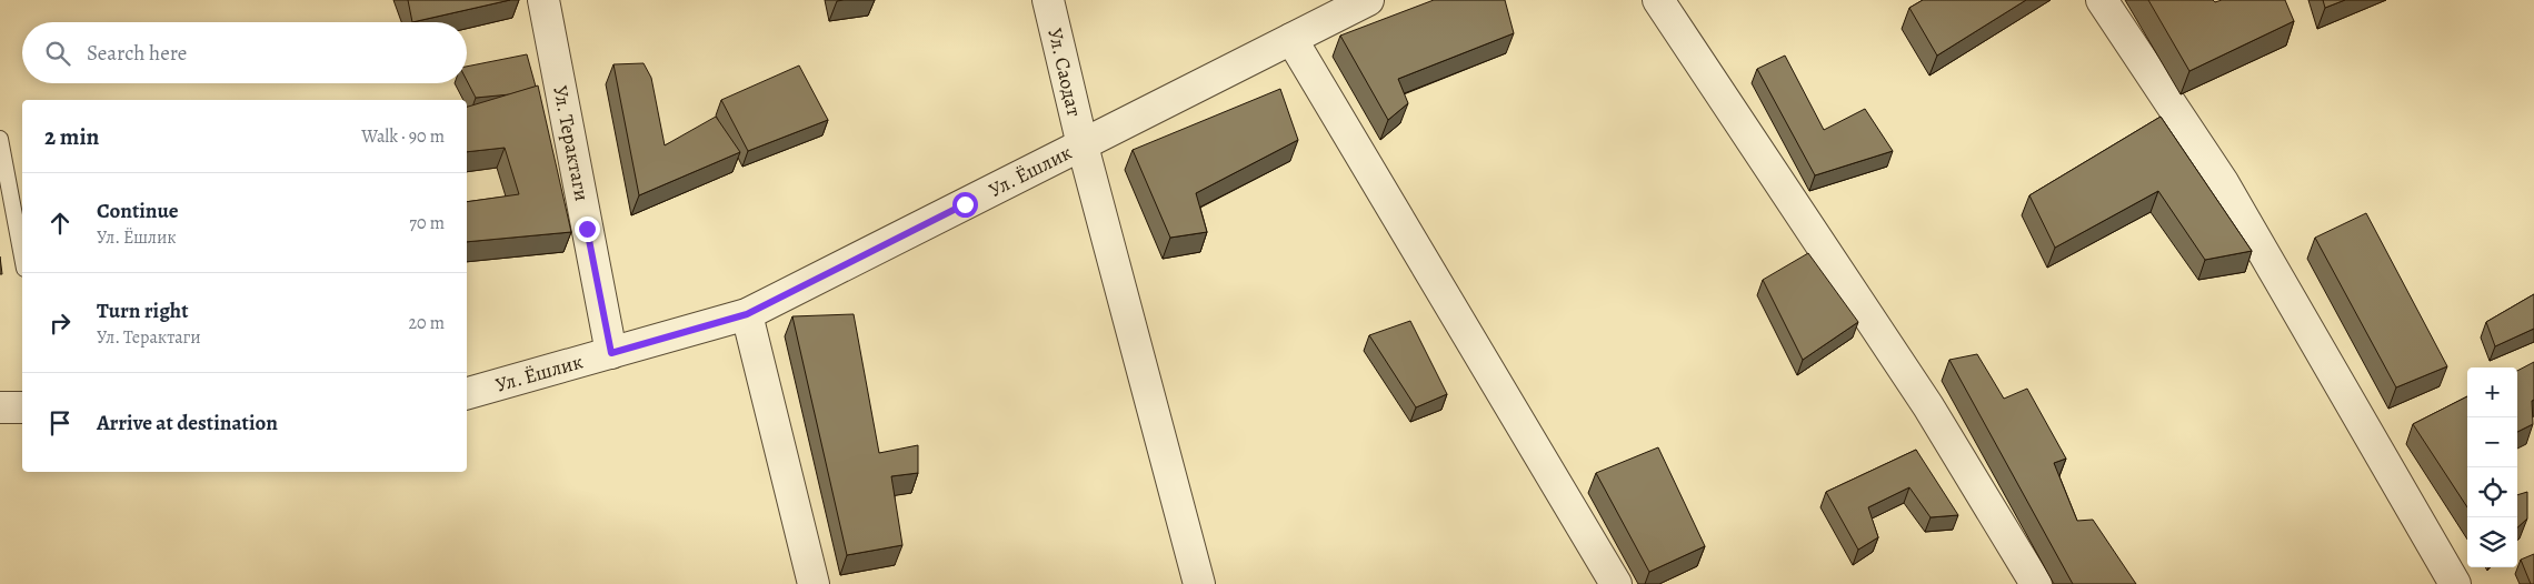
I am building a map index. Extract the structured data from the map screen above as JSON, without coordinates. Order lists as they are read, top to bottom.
{
  "streets": {
    "street": ["Ул. Саодат", "Ул. Терактаги", "Ул. Ёшлик"]
  },
  "crossings": [
    ["Ул. Саодат", "Ул. Ёшлик"],
    ["Ул. Терактаги", "Ул. Ёшлик"]
  ],
  "page": {
    "search": "Search here",
    "heading": ["2 min", "Walk · 90 m"],
    "list": [
      ["Continue", "Ул. Ёшлик", "70 m"],
      ["Turn right", "Ул. Терактаги", "20 m"],
      "Arrive at destination"
    ],
    "map_buttons": ["+", "−"]
  }
}
